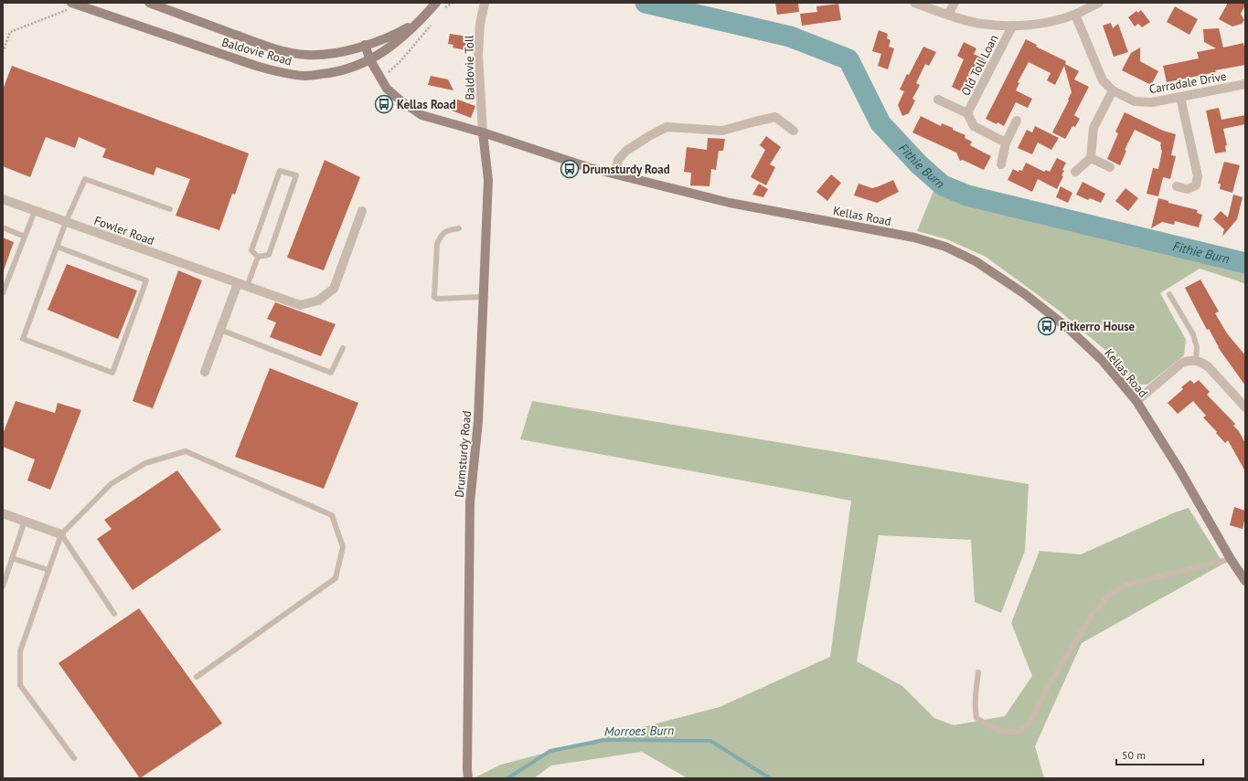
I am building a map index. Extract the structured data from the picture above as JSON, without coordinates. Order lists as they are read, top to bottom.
{
  "streets": {
    "main road": ["Baldovie Road", "Kellas Road", "Drumsturdy Road"],
    "street": [
      "Old Toll Loan",
      "Baldovie Toll",
      "Carradale Drive",
      "Fowler Road"
    ]
  },
  "crossings": [
    ["Baldovie Road", "Kellas Road"],
    ["Baldovie Toll", "Kellas Road"],
    ["Baldovie Toll", "Drumsturdy Road"],
    ["Kellas Road", "Drumsturdy Road"]
  ],
  "water": ["Fithie Burn", "Morroes Burn"],
  "places": {
    "bus stop": ["Kellas Road", "Drumsturdy Road", "Pitkerro House"]
  },
  "scale_bar": "50 m"
}
